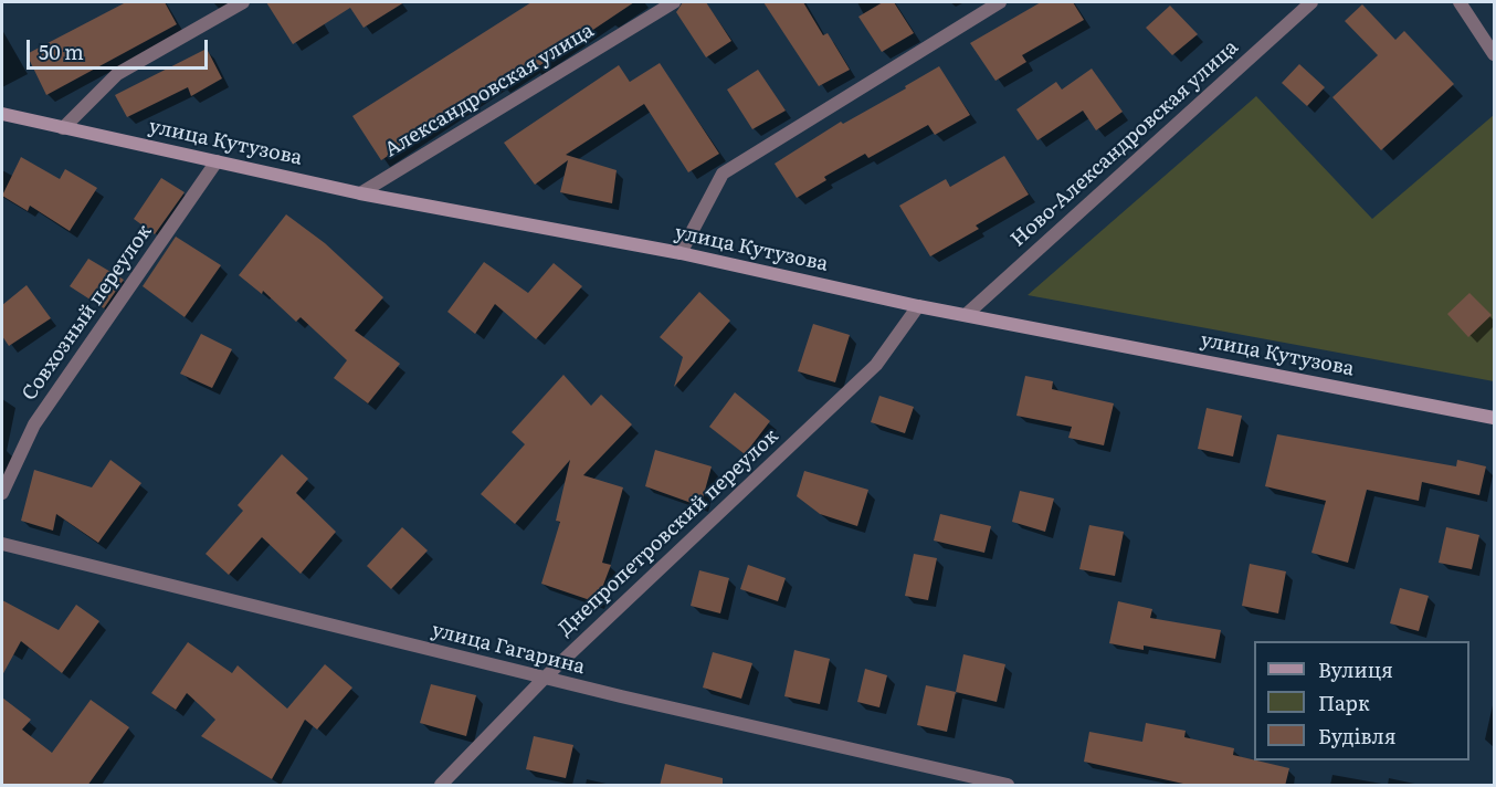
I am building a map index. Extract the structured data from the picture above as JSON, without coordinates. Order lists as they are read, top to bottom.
{
  "streets": {
    "main road": ["улица Кутузова"],
    "street": [
      "Александровская улица",
      "Ново-Александровская улица",
      "Совхозный переулок",
      "Днепропетровский переулок",
      "улица Гагарина"
    ]
  },
  "crossings": [
    ["Александровская улица", "улица Кутузова"],
    ["улица Кутузова", "Ново-Александровская улица"],
    ["улица Кутузова", "Совхозный переулок"],
    ["улица Кутузова", "Днепропетровский переулок"],
    ["Днепропетровский переулок", "улица Гагарина"]
  ],
  "legend": ["Вулиця", "Парк", "Будівля"],
  "scale_bar": "50 m"
}
